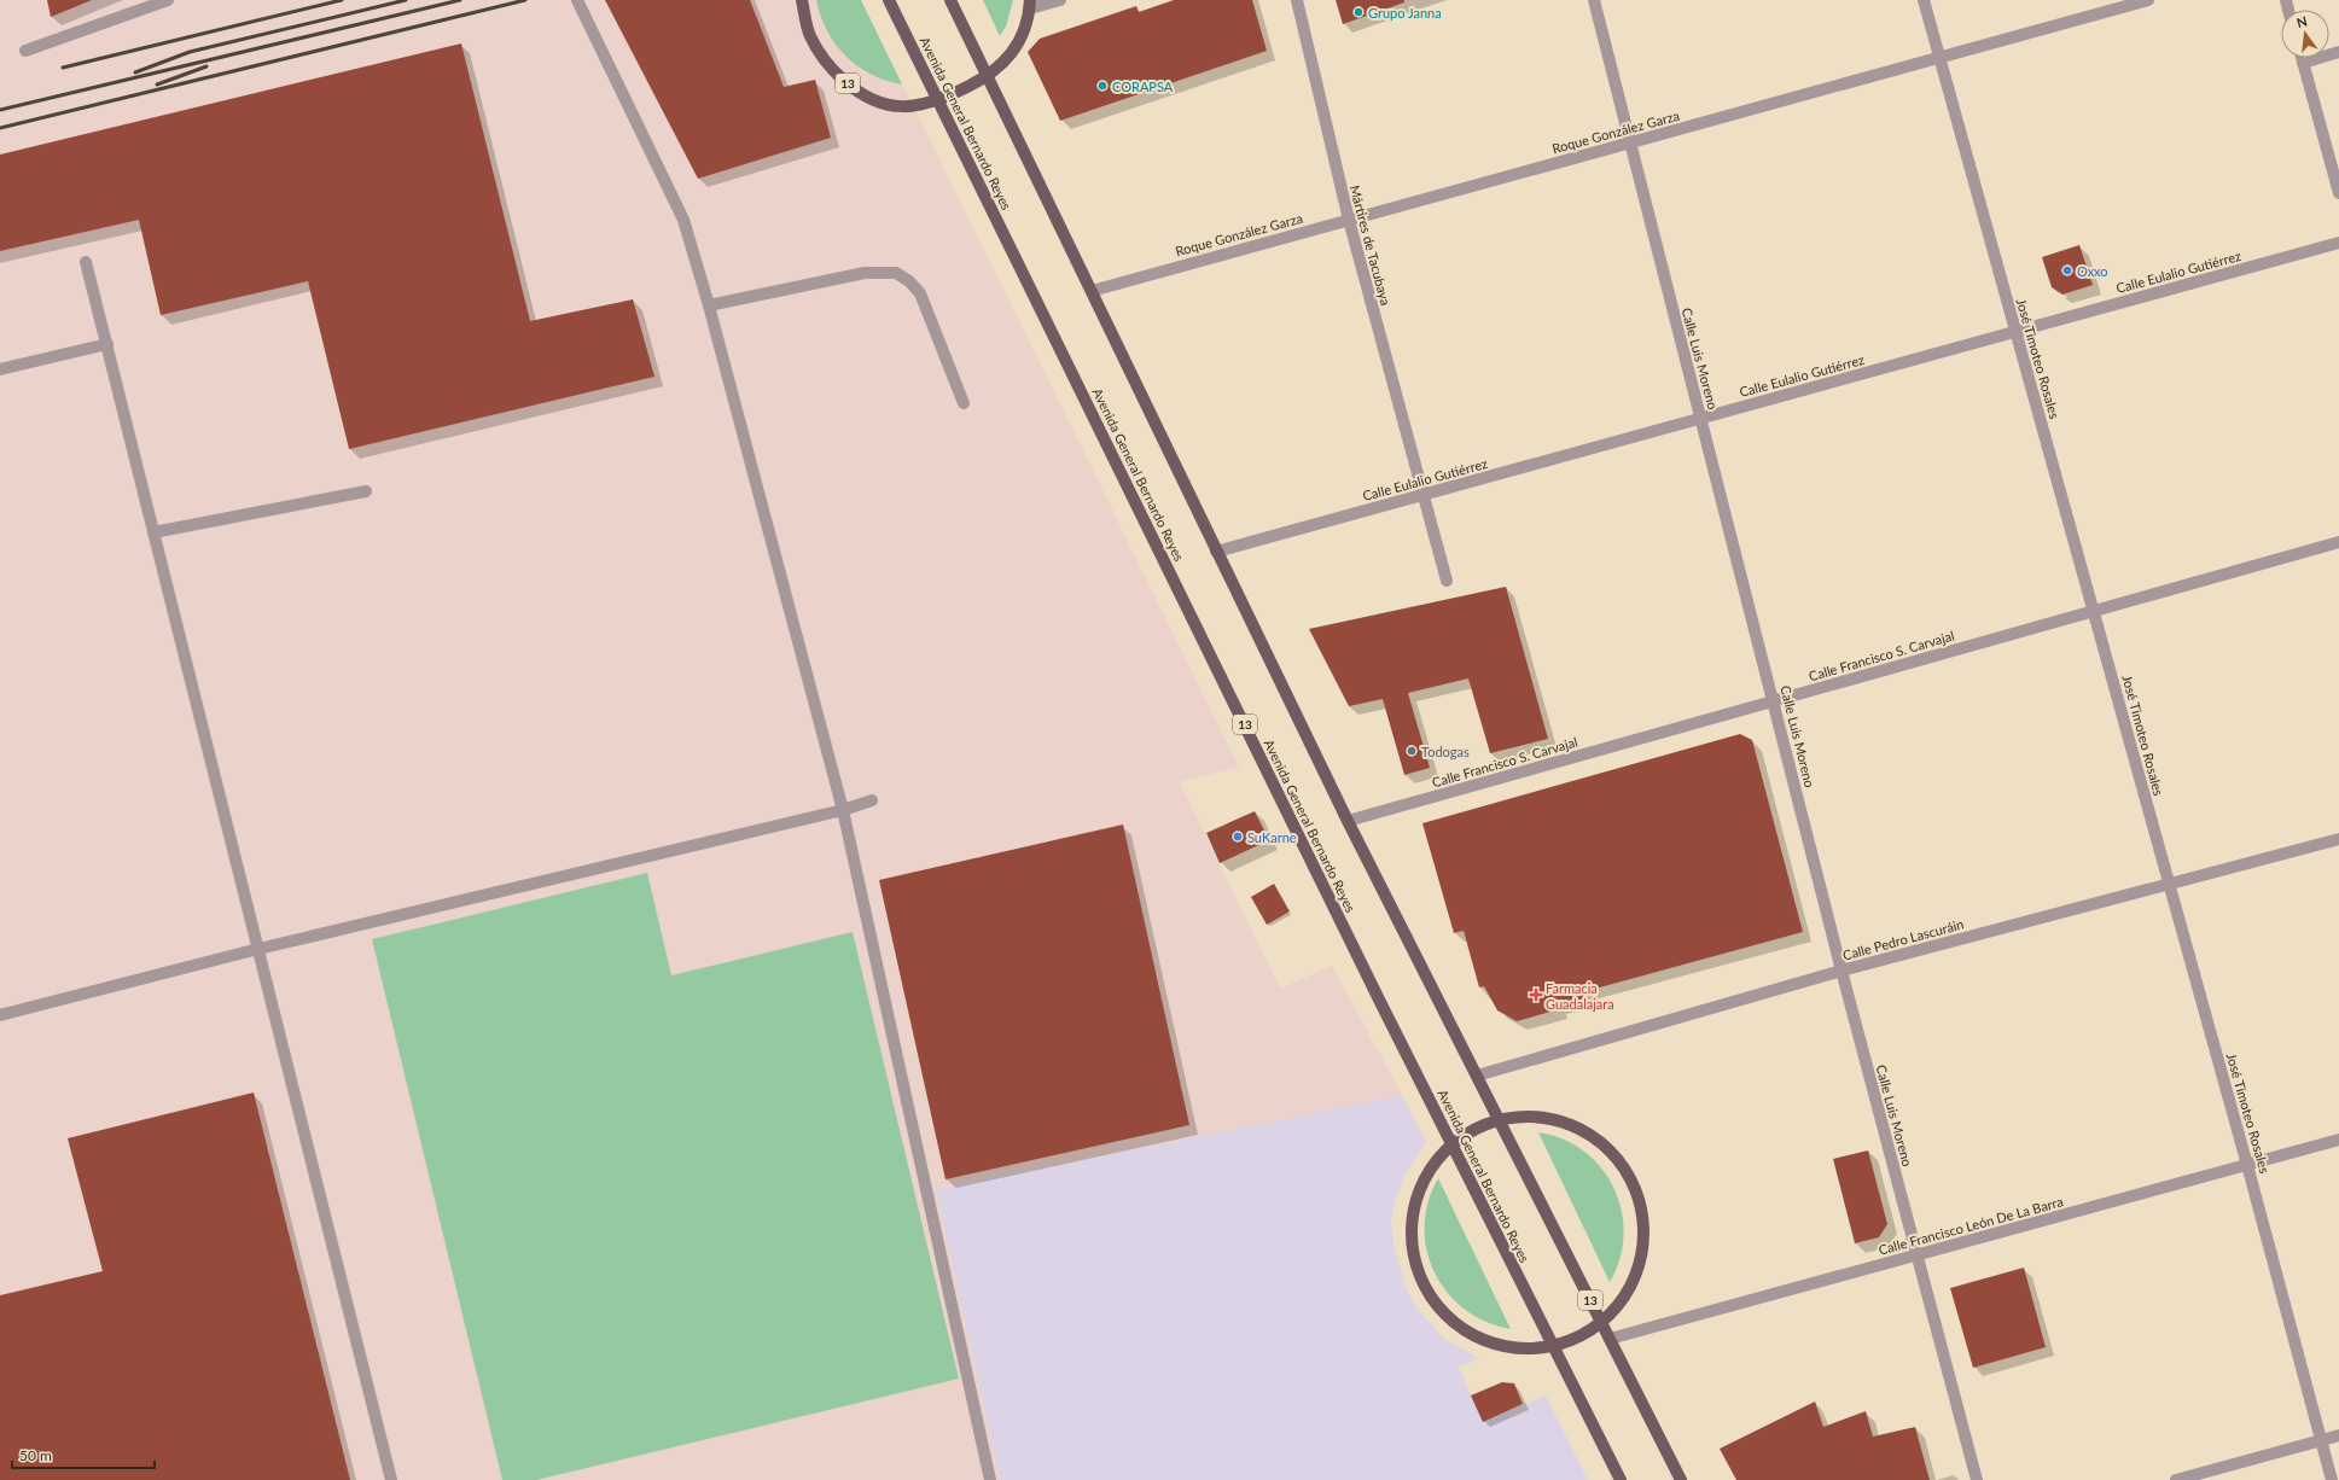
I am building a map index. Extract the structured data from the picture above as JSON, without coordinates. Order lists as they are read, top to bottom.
{
  "streets": {
    "main road": ["13", "Avenida General Bernardo Reyes"],
    "street": [
      "Roque González Garza",
      "Mártires de Tacubaya",
      "Calle Eulalio Gutiérrez",
      "Calle Luis Moreno",
      "José Timoteo Rosales",
      "Calle Francisco S. Carvajal",
      "Calle Pedro Lascuráin",
      "Calle Francisco León De La Barra"
    ]
  },
  "crossings": [
    ["13", "Avenida General Bernardo Reyes"],
    ["13", "Roque González Garza"],
    ["13", "Calle Eulalio Gutiérrez"],
    ["13", "Calle Francisco S. Carvajal"],
    ["13", "Calle Pedro Lascuráin"],
    ["13", "Calle Francisco León De La Barra"],
    ["Roque González Garza", "Mártires de Tacubaya"],
    ["Roque González Garza", "Calle Luis Moreno"],
    ["Roque González Garza", "José Timoteo Rosales"],
    ["Mártires de Tacubaya", "Calle Eulalio Gutiérrez"],
    ["Calle Eulalio Gutiérrez", "Calle Luis Moreno"],
    ["Calle Eulalio Gutiérrez", "José Timoteo Rosales"],
    ["Calle Luis Moreno", "Calle Francisco S. Carvajal"],
    ["Calle Luis Moreno", "Calle Pedro Lascuráin"],
    ["Calle Luis Moreno", "Calle Francisco León De La Barra"],
    ["José Timoteo Rosales", "Calle Francisco S. Carvajal"],
    ["José Timoteo Rosales", "Calle Pedro Lascuráin"],
    ["José Timoteo Rosales", "Calle Francisco León De La Barra"]
  ],
  "places": {
    "other": [
      "Grupo Janna",
      "CORAPSA",
      "Oxxo",
      "Todogas",
      "SuKarne"
    ],
    "health": ["Farmacia Guadalajara"]
  },
  "scale_bar": "50 m",
  "north": "top"
}
